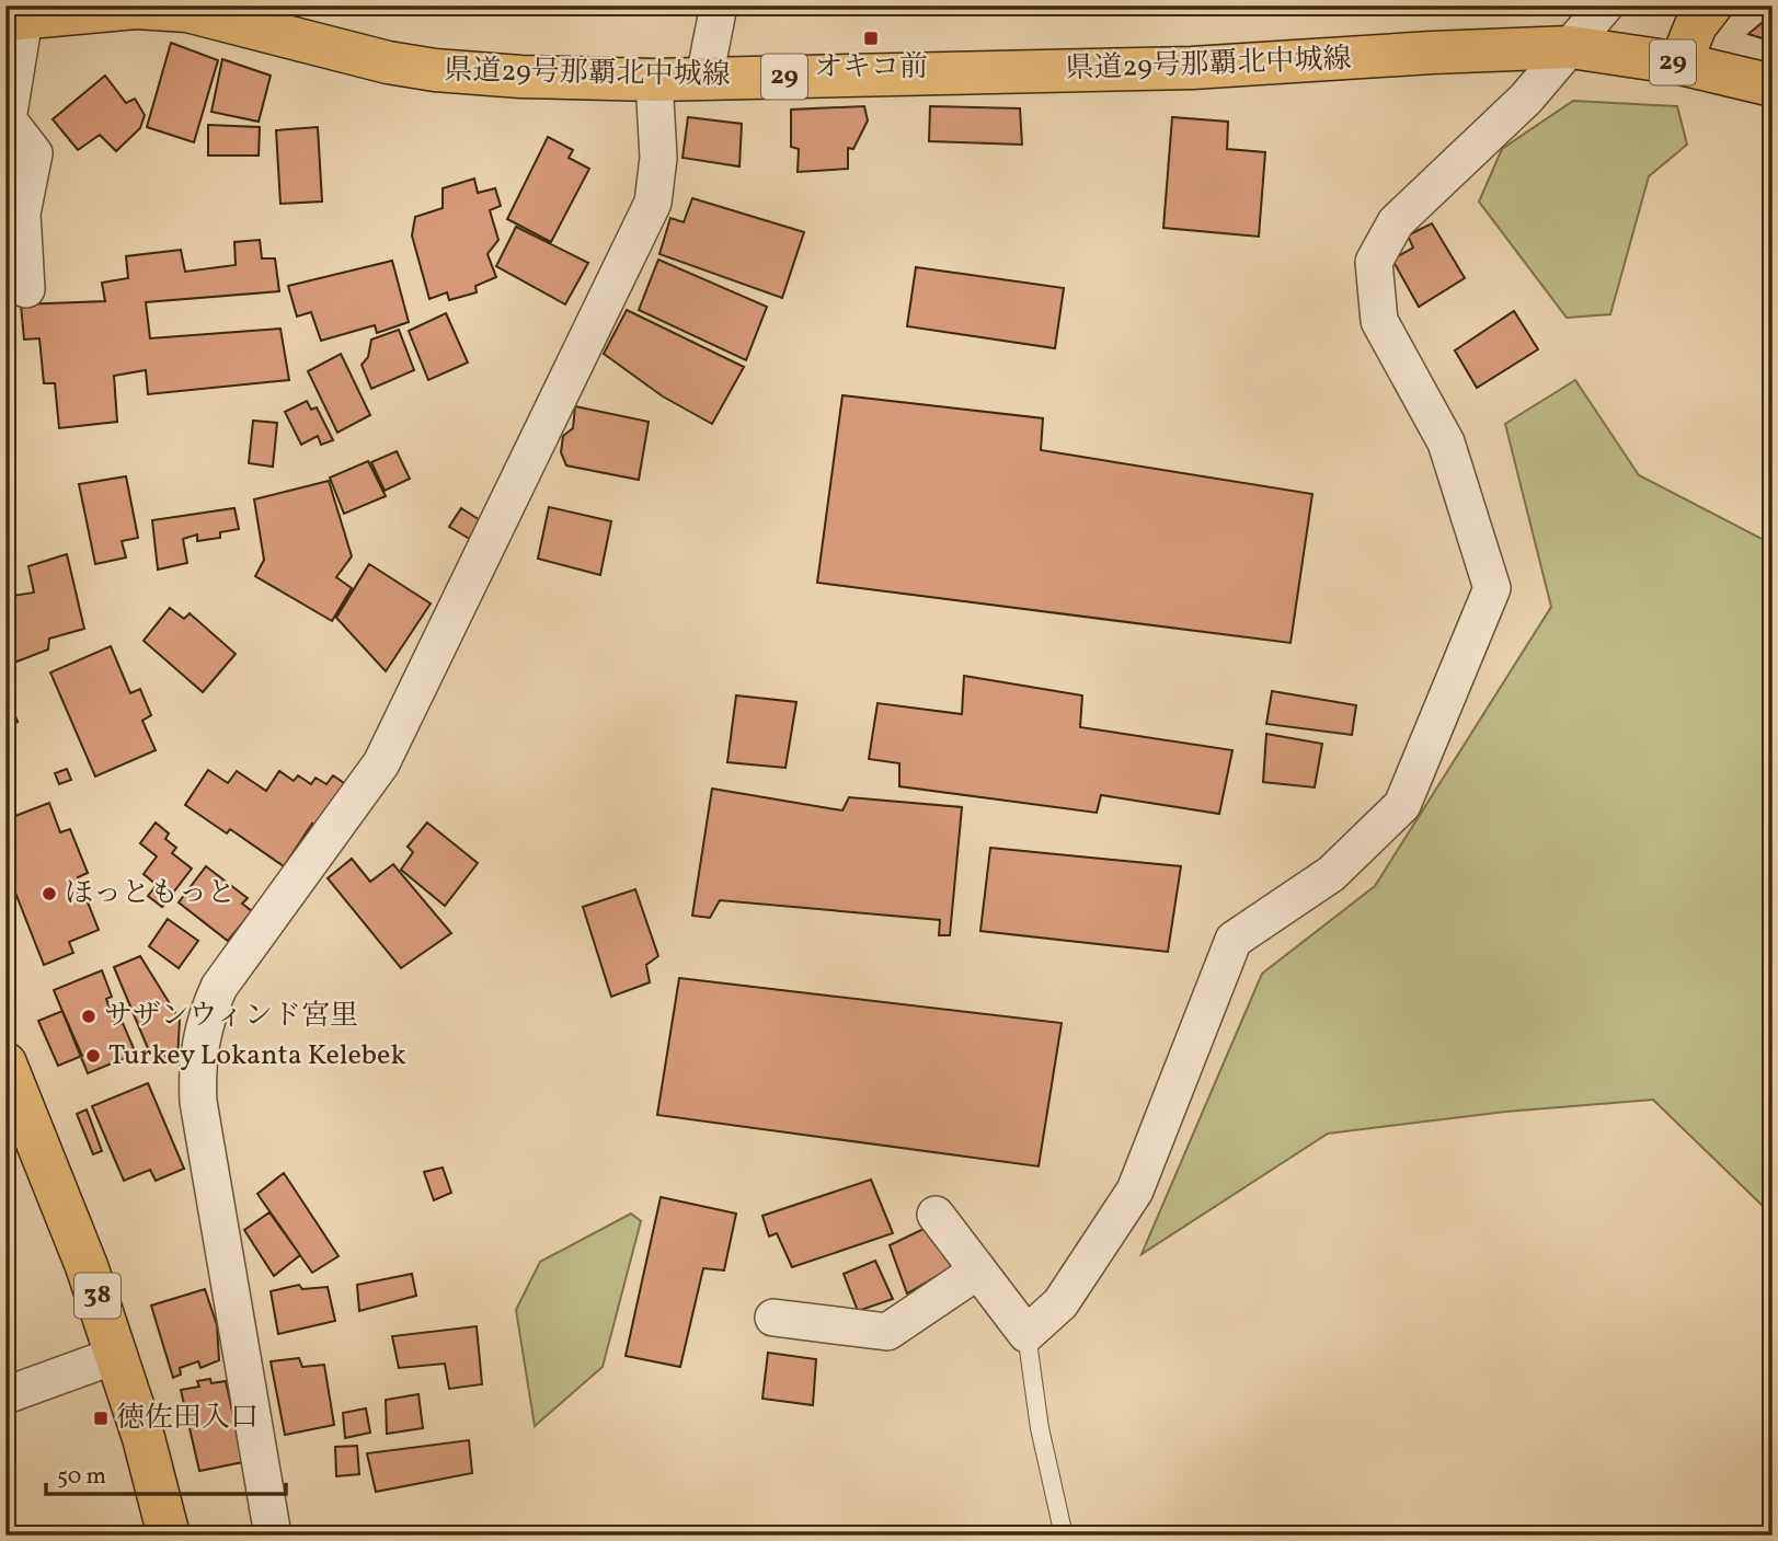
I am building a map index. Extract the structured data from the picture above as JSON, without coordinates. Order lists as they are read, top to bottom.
{
  "streets": {
    "main road": ["29", "県道29号那覇北中城線", "38"]
  },
  "crossings": [
    ["29", "県道29号那覇北中城線"]
  ],
  "places": {
    "transit": ["オキコ前", "徳佐田入口"],
    "other": ["ほっともっと", "サザンウィンド宮里", "Turkey Lokanta Kelebek"]
  },
  "scale_bar": "50 m"
}
